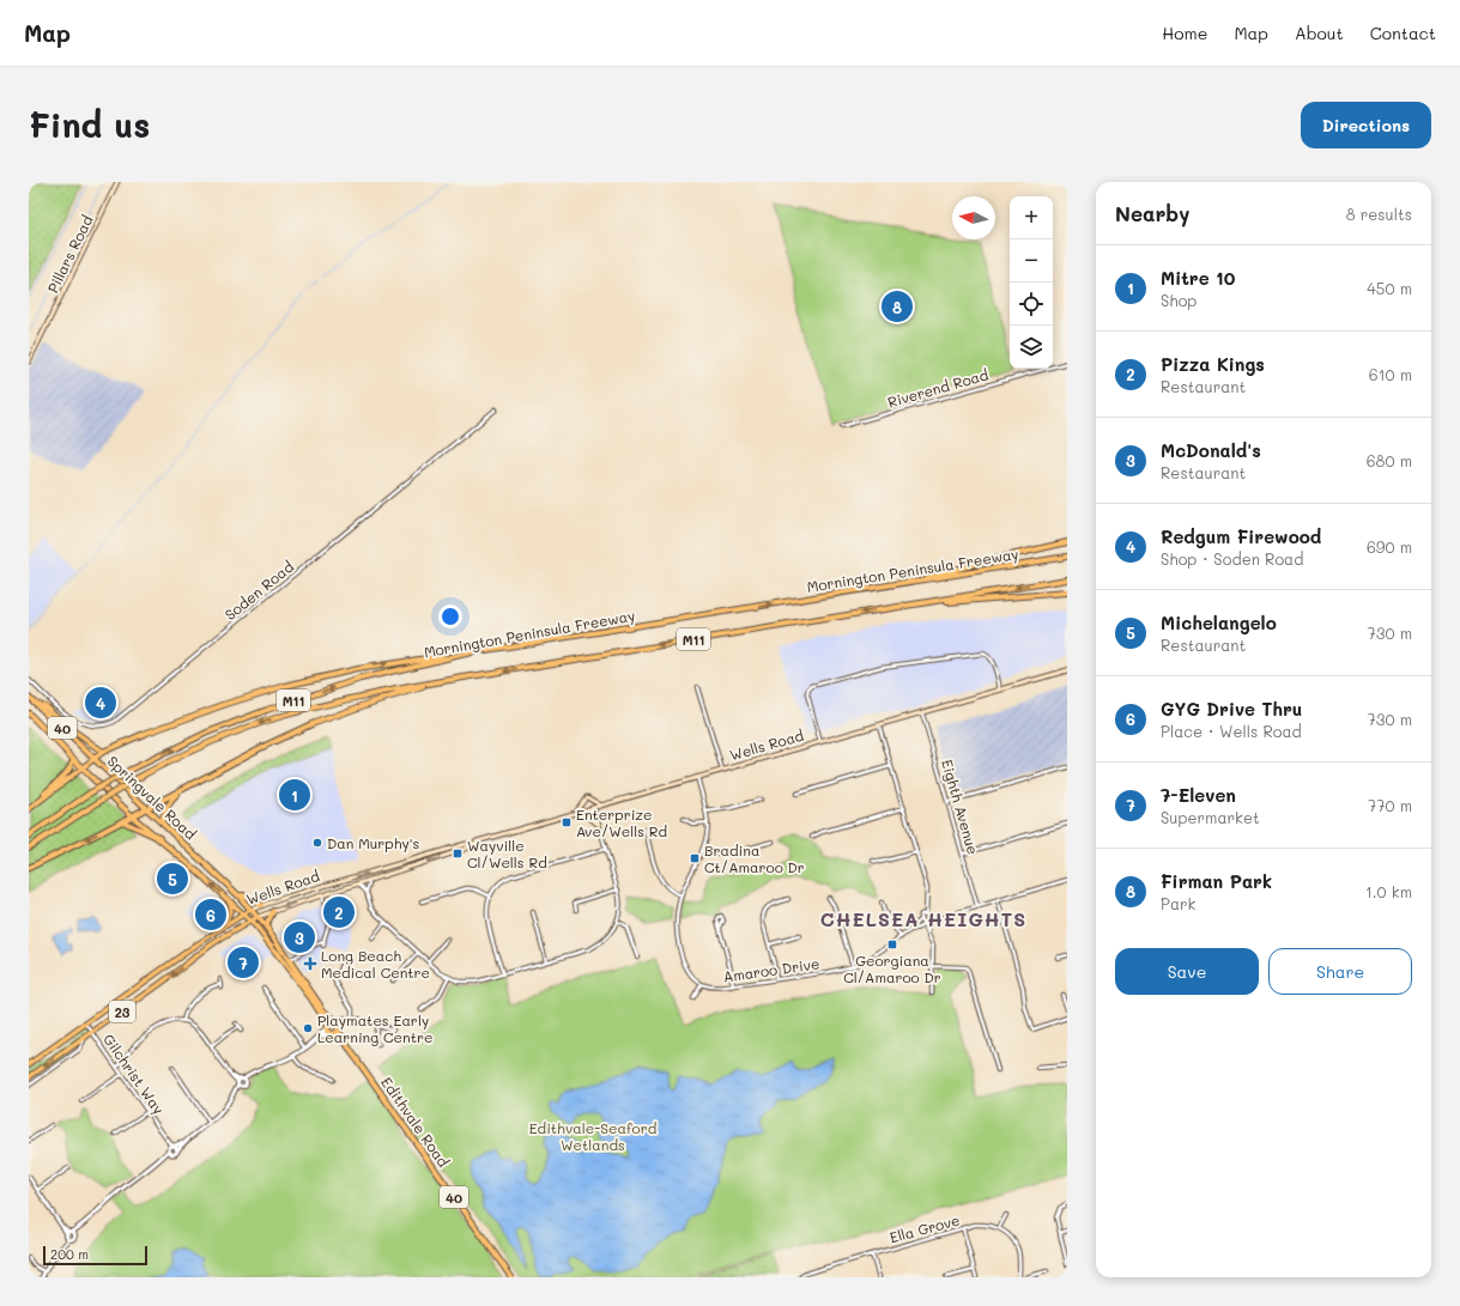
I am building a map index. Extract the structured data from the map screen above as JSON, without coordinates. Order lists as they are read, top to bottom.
{
  "streets": {
    "highway": [
      "Mornington Peninsula Freeway",
      "M11",
      "40",
      "Springvale Road",
      "Edithvale Road"
    ],
    "main road": ["Pillars Road", "Wells Road", "23"],
    "street": [
      "Riverend Road",
      "Soden Road",
      "Eighth Avenue",
      "Amaroo Drive",
      "Gilchrist Way",
      "Ella Grove"
    ]
  },
  "crossings": [
    ["40", "Wells Road"],
    ["40", "Springvale Road"],
    ["40", "Edithvale Road"],
    ["Wells Road", "Springvale Road"],
    ["Wells Road", "Eighth Avenue"],
    ["Wells Road", "Gilchrist Way"],
    ["Wells Road", "Edithvale Road"],
    ["Springvale Road", "Edithvale Road"]
  ],
  "districts": ["CHELSEA HEIGHTS"],
  "parks": ["Edithvale-Seaford Wetlands"],
  "places": {
    "transit": [
      "Enterprize Ave/Wells Rd",
      "Wayville Cl/Wells Rd",
      "Bradina Ct/Amaroo Dr",
      "Georgiana Cl/Amaroo Dr"
    ],
    "other": ["Dan Murphy's", "Playmates Early Learning Centre"],
    "health": ["Long Beach Medical Centre"]
  },
  "scale_bar": "200 m",
  "north": "left",
  "page": {
    "header": "Map",
    "nav": [
      "Home",
      "Map",
      "About",
      "Contact"
    ],
    "buttons": [
      "Directions",
      ["Save", "Share"]
    ],
    "title": "Find us",
    "heading": ["Nearby", "8 results"],
    "map_buttons": ["+", "−"],
    "list": [
      {
        "mark": "1",
        "name": "Mitre 10",
        "note": "Shop",
        "value": "450 m"
      },
      {
        "mark": "2",
        "name": "Pizza Kings",
        "note": "Restaurant",
        "value": "610 m"
      },
      {
        "mark": "3",
        "name": "McDonald's",
        "note": "Restaurant",
        "value": "680 m"
      },
      {
        "mark": "4",
        "name": "Redgum Firewood",
        "note": "Shop · Soden Road",
        "value": "690 m"
      },
      {
        "mark": "5",
        "name": "Michelangelo",
        "note": "Restaurant",
        "value": "730 m"
      },
      {
        "mark": "6",
        "name": "GYG Drive Thru",
        "note": "Place · Wells Road",
        "value": "730 m"
      },
      {
        "mark": "7",
        "name": "7-Eleven",
        "note": "Supermarket",
        "value": "770 m"
      },
      {
        "mark": "8",
        "name": "Firman Park",
        "note": "Park",
        "value": "1.0 km"
      }
    ],
    "pins": [
      "8",
      "4",
      "1",
      "5",
      "2",
      "6",
      "3",
      "7"
    ],
    "scale": "200 m"
  }
}
